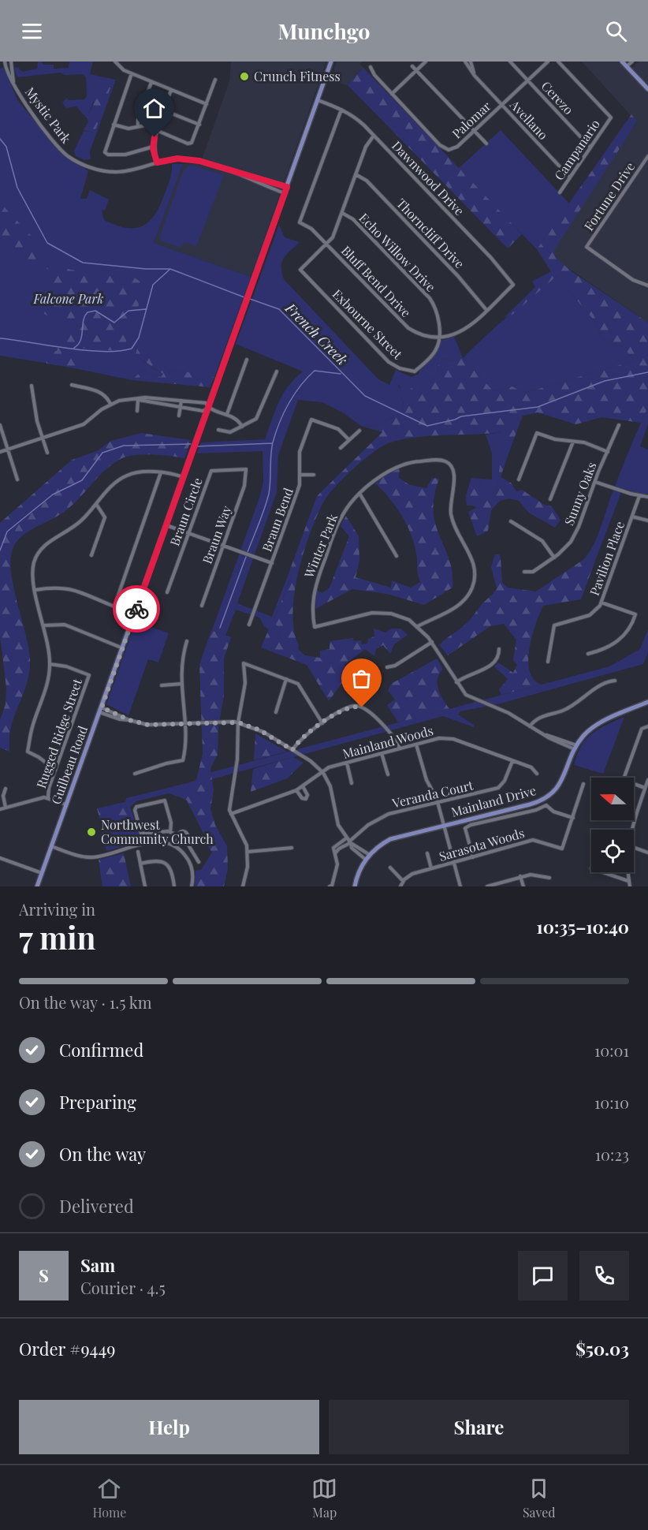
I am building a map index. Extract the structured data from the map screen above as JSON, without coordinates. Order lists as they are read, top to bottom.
{
  "streets": {
    "main road": ["Guilbeau Road", "Mainland Drive"],
    "street": [
      "Cerezo",
      "Mystic Park",
      "Palomar",
      "Avellano",
      "Campanario",
      "Dawnwood Drive",
      "Fortune Drive",
      "Thorncliff Drive",
      "Echo Willow Drive",
      "Bluff Bend Drive",
      "Exbourne Street",
      "Sunny Oaks",
      "Braun Circle",
      "Braun Bend",
      "Braun Way",
      "Winter Park",
      "Pavilion Place",
      "Rugged Ridge Street",
      "Mainland Woods",
      "Veranda Court",
      "Sarasota Woods"
    ]
  },
  "crossings": [
    ["Cerezo", "Palomar"],
    ["Cerezo", "Campanario"],
    ["Mystic Park", "Guilbeau Road"],
    ["Palomar", "Avellano"],
    ["Avellano", "Campanario"],
    ["Dawnwood Drive", "Bluff Bend Drive"],
    ["Dawnwood Drive", "Guilbeau Road"],
    ["Thorncliff Drive", "Bluff Bend Drive"],
    ["Echo Willow Drive", "Bluff Bend Drive"],
    ["Echo Willow Drive", "Exbourne Street"],
    ["Bluff Bend Drive", "Exbourne Street"],
    ["Braun Circle", "Braun Way"],
    ["Mainland Woods", "Veranda Court"]
  ],
  "water": ["French Creek"],
  "parks": ["Falcone Park"],
  "places": ["Crunch Fitness", "Northwest Community Church"],
  "north": "left",
  "page": {
    "header": "Munchgo",
    "heading": ["7 min", "Arriving in", "10:35–10:40"],
    "panel": [
      "Sam",
      "Courier · 4.5",
      "Order #9449",
      "$50.03"
    ],
    "bar": "On the way · 1.5 km",
    "list": [
      ["Confirmed", "10:01"],
      ["Preparing", "10:10"],
      ["On the way", "10:23"],
      "Delivered"
    ],
    "round": "S",
    "buttons": ["Help", "Share"],
    "tabs": ["Home", "Map", "Saved"]
  }
}
